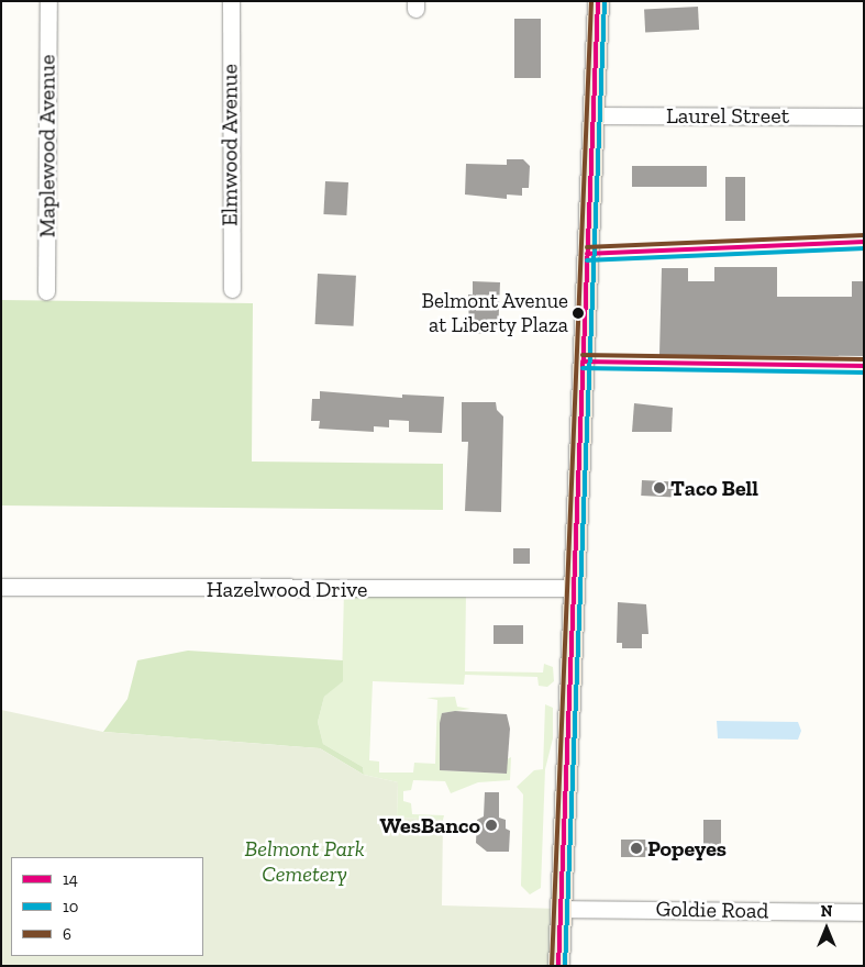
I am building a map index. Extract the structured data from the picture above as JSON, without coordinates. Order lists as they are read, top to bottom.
{
  "streets": {
    "street": [
      "Laurel Street",
      "Elmwood Avenue",
      "Maplewood Avenue",
      "Hazelwood Drive",
      "Goldie Road"
    ]
  },
  "parks": ["Belmont Park Cemetery"],
  "places": [
    "Belmont Avenue at Liberty Plaza",
    "Taco Bell",
    "WesBanco",
    "Popeyes"
  ],
  "lines": ["transit line 14", "transit line 10", "transit line 6"],
  "legend": ["14", "10", "6"],
  "north": "top"
}
